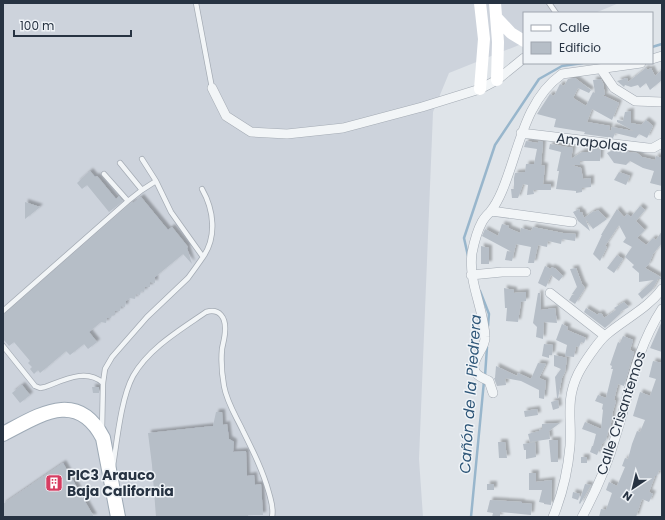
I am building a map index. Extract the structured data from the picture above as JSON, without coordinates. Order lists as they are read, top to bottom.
{
  "streets": {
    "street": ["Amapolas", "Calle Crisantemos"]
  },
  "water": ["Cañón de la Piedrera"],
  "places": {
    "building": ["PIC3 Arauco Baja California"]
  },
  "legend": ["Calle", "Edificio"],
  "scale_bar": "100 m",
  "north": "bottom left"
}
